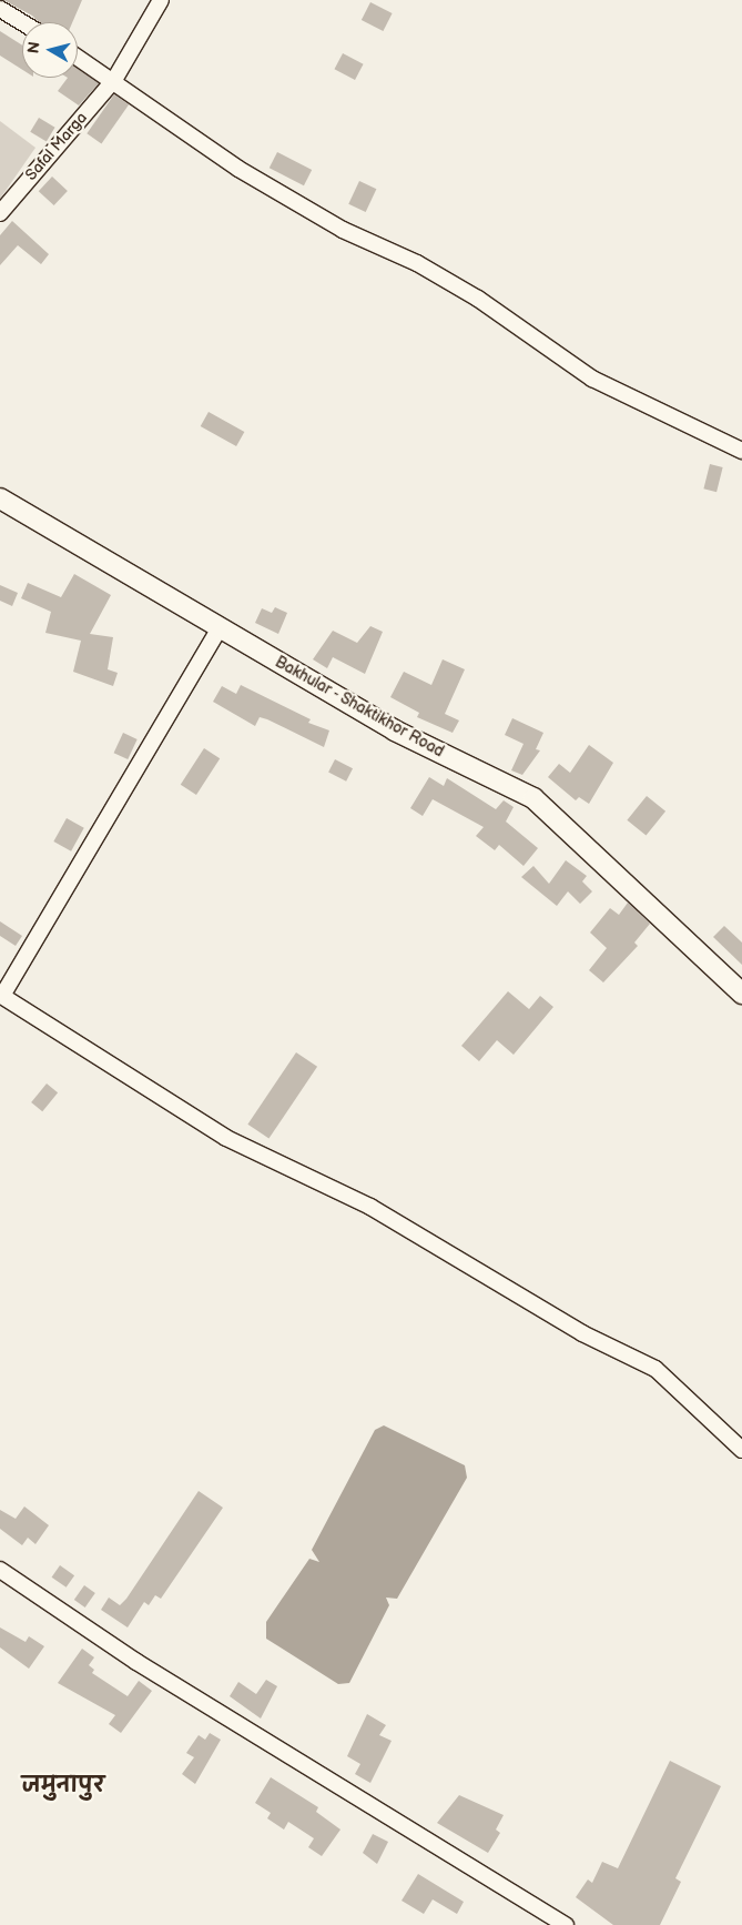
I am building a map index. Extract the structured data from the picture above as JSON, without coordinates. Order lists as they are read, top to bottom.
{
  "streets": {
    "street": ["Safal Marga", "Bakhular - Shaktikhor Road"]
  },
  "districts": ["जमुनापुर"],
  "north": "left"
}
